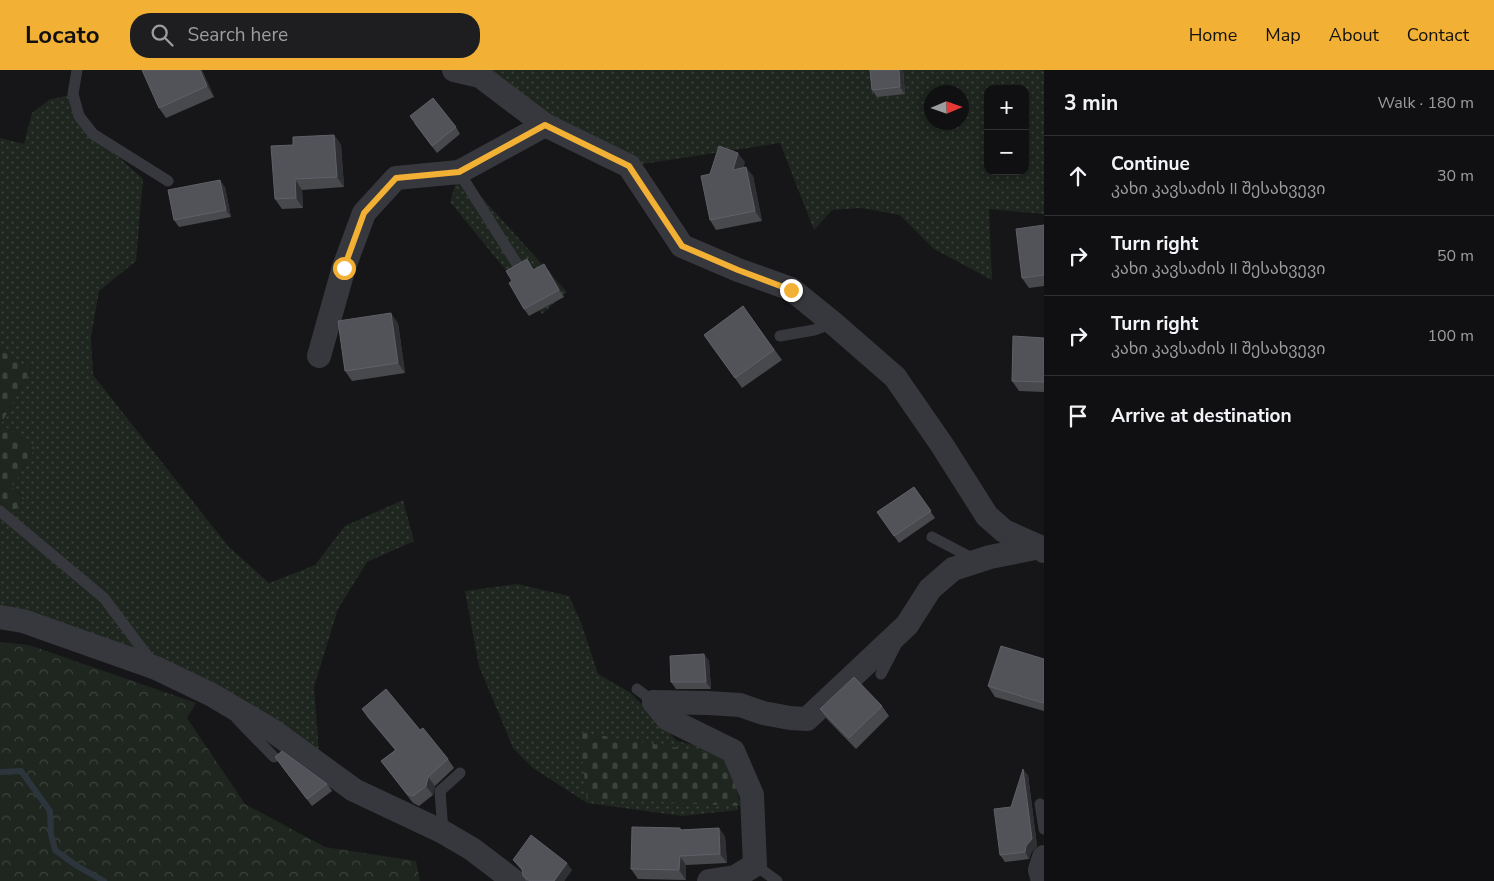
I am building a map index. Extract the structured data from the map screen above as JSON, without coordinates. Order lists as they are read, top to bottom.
{
  "north": "right",
  "page": {
    "header": "Locato",
    "search": "Search here",
    "nav": [
      "Home",
      "Map",
      "About",
      "Contact"
    ],
    "heading": ["3 min", "Walk · 180 m"],
    "map_buttons": ["+", "−"],
    "list": [
      ["Continue", "კახი კავსაძის II შესახვევი", "30 m"],
      ["Turn right", "კახი კავსაძის II შესახვევი", "50 m"],
      ["Turn right", "კახი კავსაძის II შესახვევი", "100 m"],
      "Arrive at destination"
    ]
  }
}
